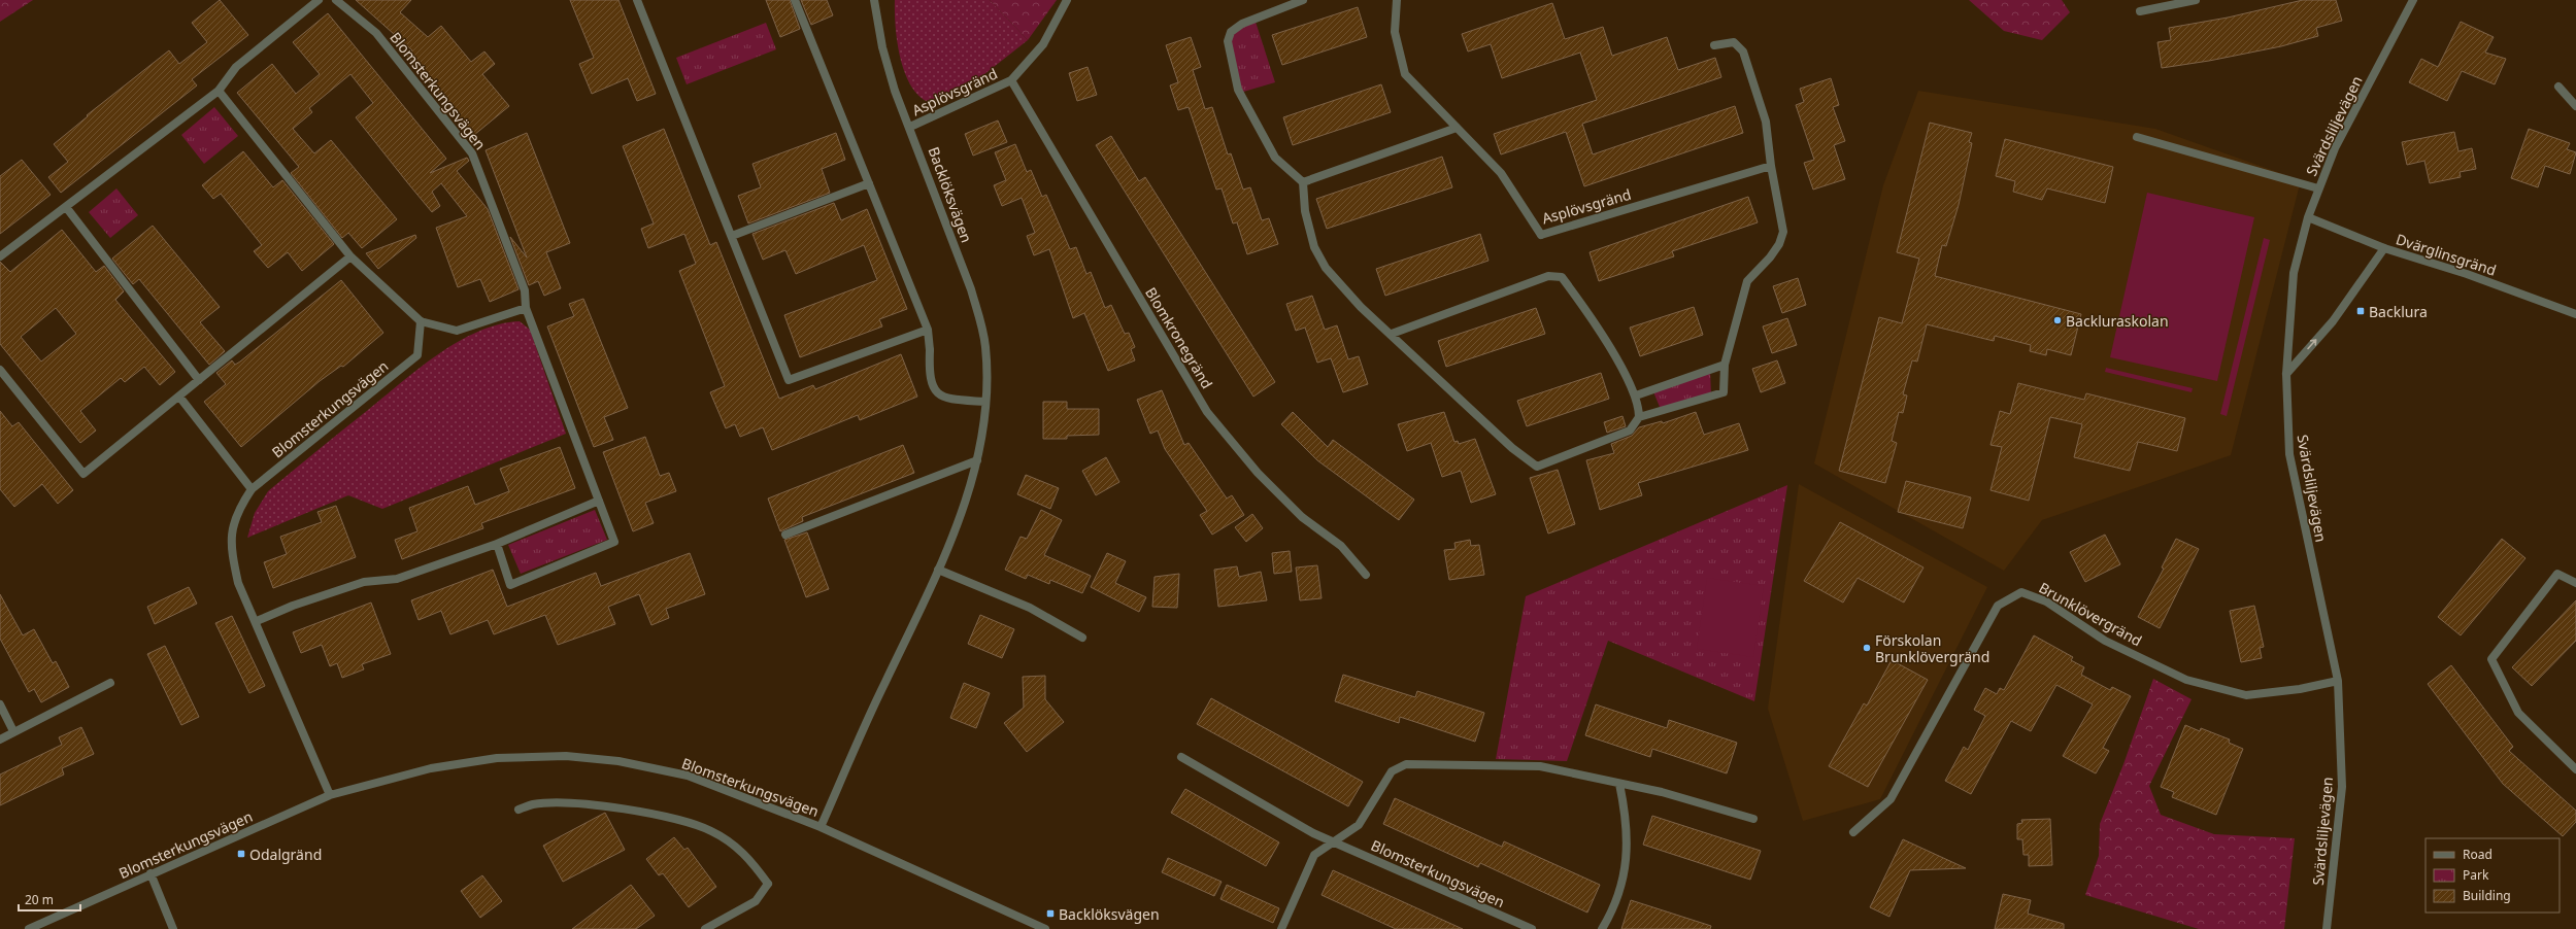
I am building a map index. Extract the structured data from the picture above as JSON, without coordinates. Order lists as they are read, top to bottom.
{
  "streets": {
    "street": [
      "Blomsterkungsvägen",
      "Asplövsgränd",
      "Svärdsliljevägen",
      "Backlöksvägen",
      "Dvärglinsgränd",
      "Blomkronegränd",
      "Brunklövergränd"
    ]
  },
  "crossings": [
    ["Blomsterkungsvägen", "Backlöksvägen"],
    ["Asplövsgränd", "Backlöksvägen"],
    ["Asplövsgränd", "Blomkronegränd"],
    ["Svärdsliljevägen", "Dvärglinsgränd"],
    ["Svärdsliljevägen", "Brunklövergränd"]
  ],
  "places": {
    "transit": ["Backlura", "Odalgränd", "Backlöksvägen"],
    "other": ["Backluraskolan", "Förskolan Brunklövergränd"]
  },
  "legend": ["Road", "Park", "Building"],
  "scale_bar": "20 m"
}
